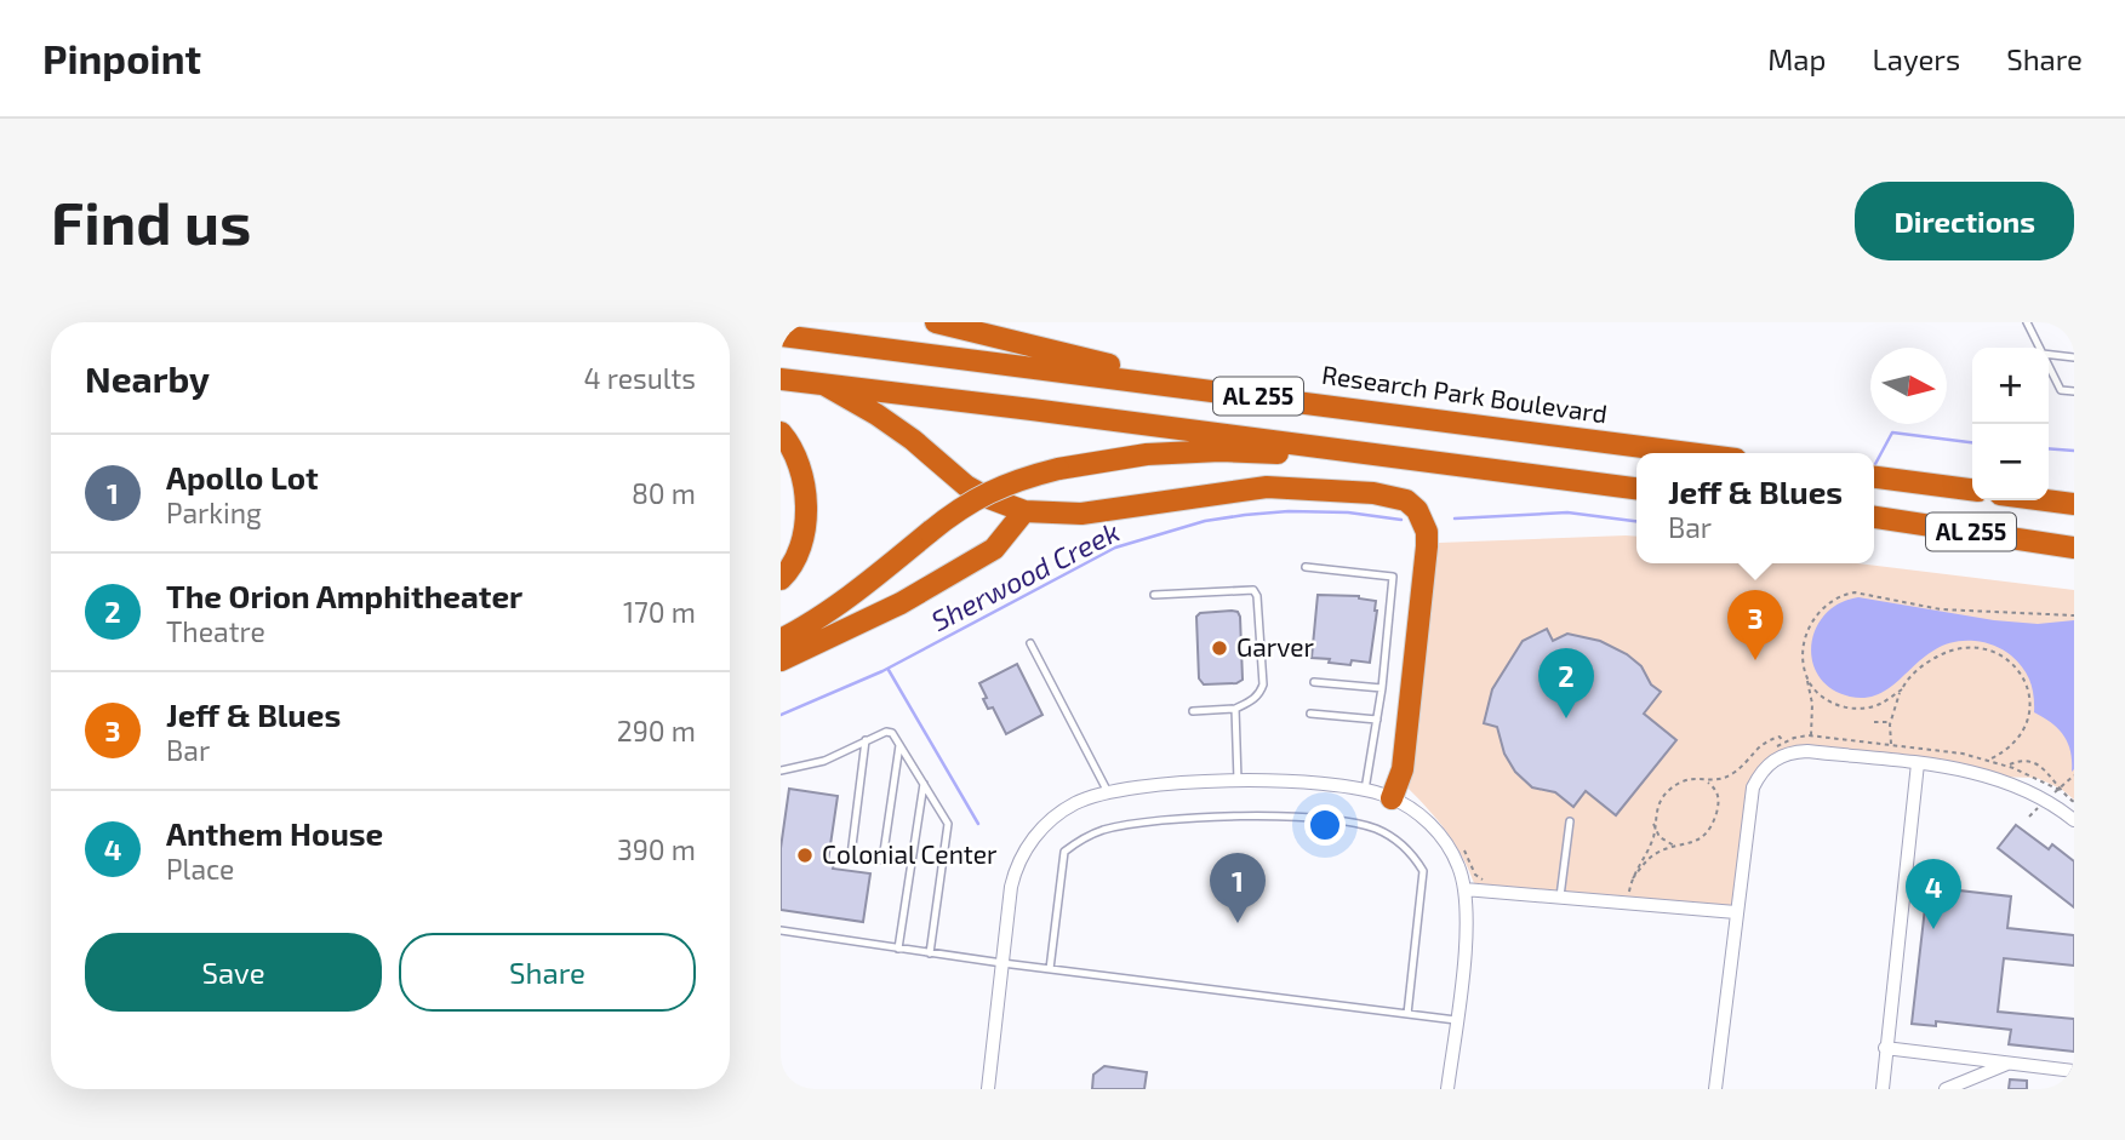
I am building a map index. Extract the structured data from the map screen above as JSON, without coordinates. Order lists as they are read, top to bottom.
{
  "streets": {
    "highway": ["Research Park Boulevard", "AL 255"]
  },
  "water": ["Sherwood Creek"],
  "places": ["Garver", "Colonial Center"],
  "north": "right",
  "page": {
    "header": "Pinpoint",
    "nav": ["Map", "Layers", "Share"],
    "buttons": [
      "Directions",
      ["Save", "Share"]
    ],
    "title": "Find us",
    "heading": ["Nearby", "4 results"],
    "map_buttons": ["+", "−"],
    "list": [
      {
        "mark": "1",
        "name": "Apollo Lot",
        "note": "Parking",
        "value": "80 m"
      },
      {
        "mark": "2",
        "name": "The Orion Amphitheater",
        "note": "Theatre",
        "value": "170 m"
      },
      {
        "mark": "3",
        "name": "Jeff & Blues",
        "note": "Bar",
        "value": "290 m"
      },
      {
        "mark": "4",
        "name": "Anthem House",
        "note": "Place",
        "value": "390 m"
      }
    ],
    "popup": ["Jeff & Blues", "Bar"],
    "pins": [
      "3",
      "2",
      "1",
      "4"
    ]
  }
}
